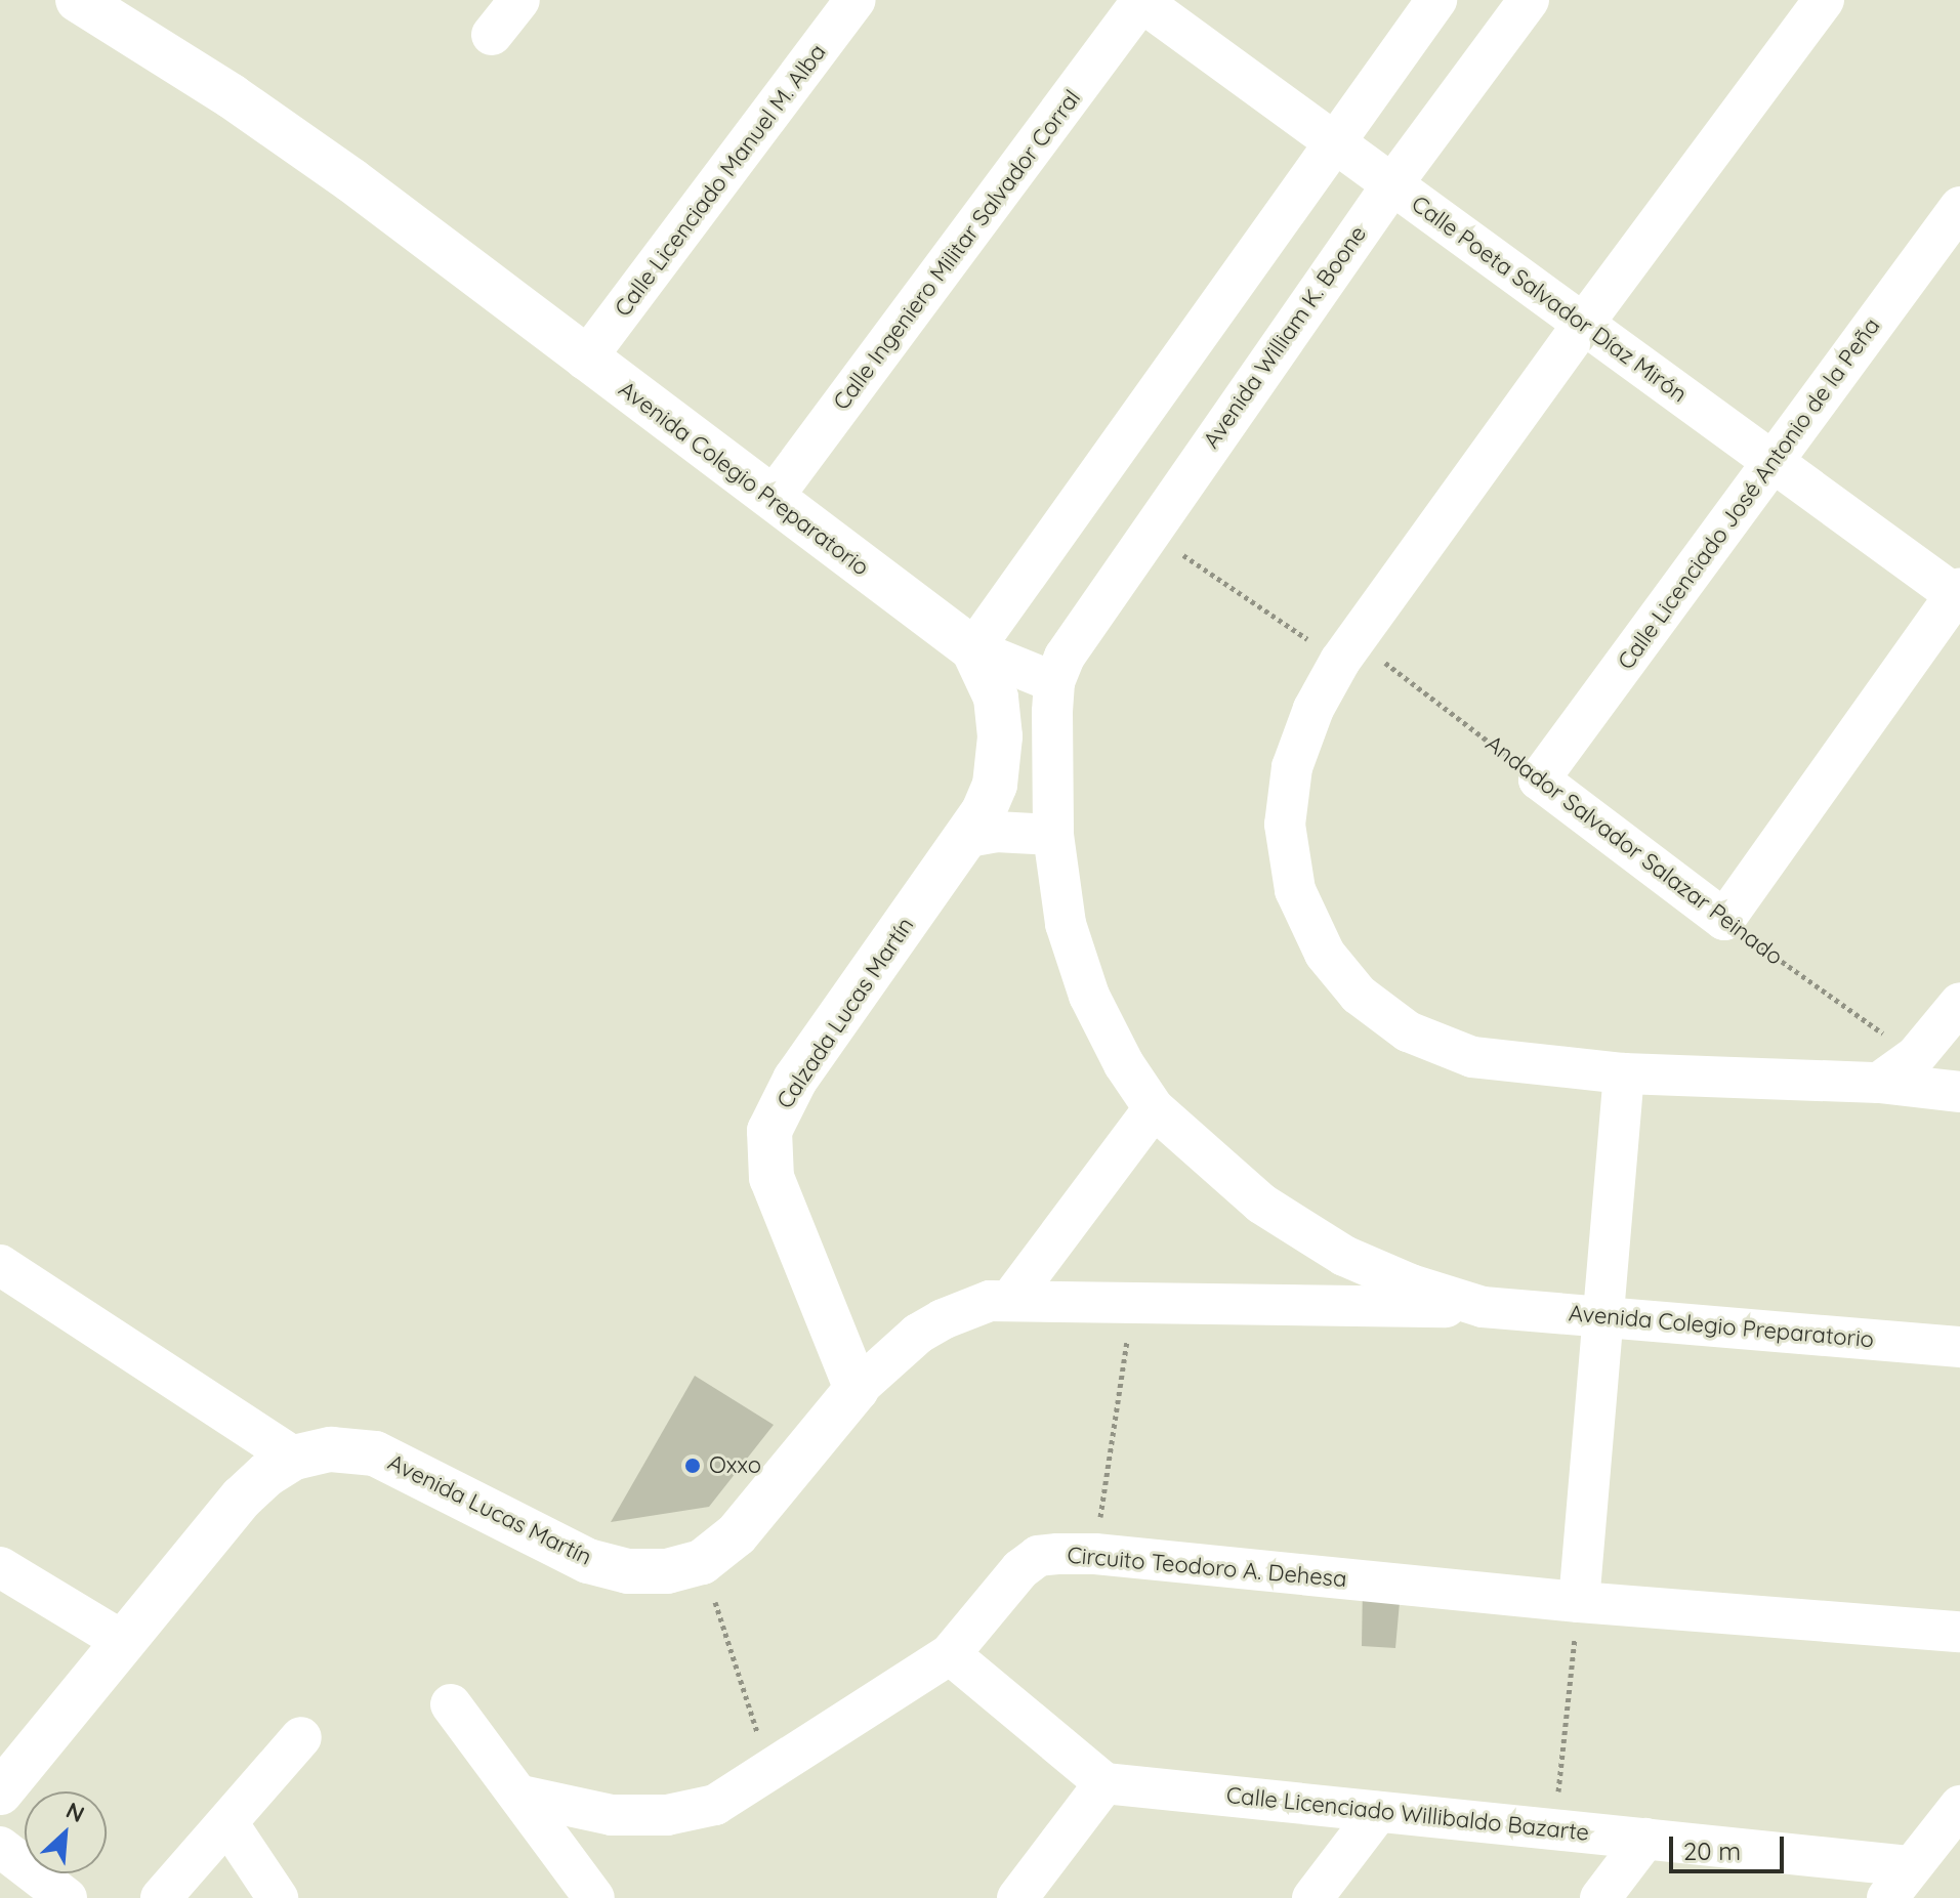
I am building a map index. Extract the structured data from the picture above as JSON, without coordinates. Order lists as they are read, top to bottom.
{
  "streets": {
    "street": [
      "Calle Licenciado Manuel M. Alba",
      "Calle Ingeniero Militar Salvador Corral",
      "Calle Poeta Salvador Díaz Mirón",
      "Avenida William K. Boone",
      "Avenida Colegio Preparatorio",
      "Calle Licenciado José Antonio de la Peña",
      "Andador Salvador Salazar Peinado",
      "Calzada Lucas Martín",
      "Avenida Lucas Martín",
      "Circuito Teodoro A. Dehesa",
      "Calle Licenciado Willibaldo Bazarte"
    ]
  },
  "crossings": [
    ["Calle Licenciado Manuel M. Alba", "Avenida Colegio Preparatorio"],
    ["Calle Ingeniero Militar Salvador Corral", "Calle Poeta Salvador Díaz Mirón"],
    ["Calle Ingeniero Militar Salvador Corral", "Avenida Colegio Preparatorio"],
    ["Calle Poeta Salvador Díaz Mirón", "Avenida William K. Boone"],
    ["Calle Poeta Salvador Díaz Mirón", "Calle Licenciado José Antonio de la Peña"],
    ["Avenida William K. Boone", "Avenida Colegio Preparatorio"],
    ["Avenida William K. Boone", "Andador Salvador Salazar Peinado"],
    ["Avenida Colegio Preparatorio", "Calzada Lucas Martín"],
    ["Avenida Colegio Preparatorio", "Avenida Lucas Martín"],
    ["Calle Licenciado José Antonio de la Peña", "Andador Salvador Salazar Peinado"],
    ["Calzada Lucas Martín", "Avenida Lucas Martín"]
  ],
  "places": ["Oxxo"],
  "scale_bar": "20 m",
  "north": "top right"
}
